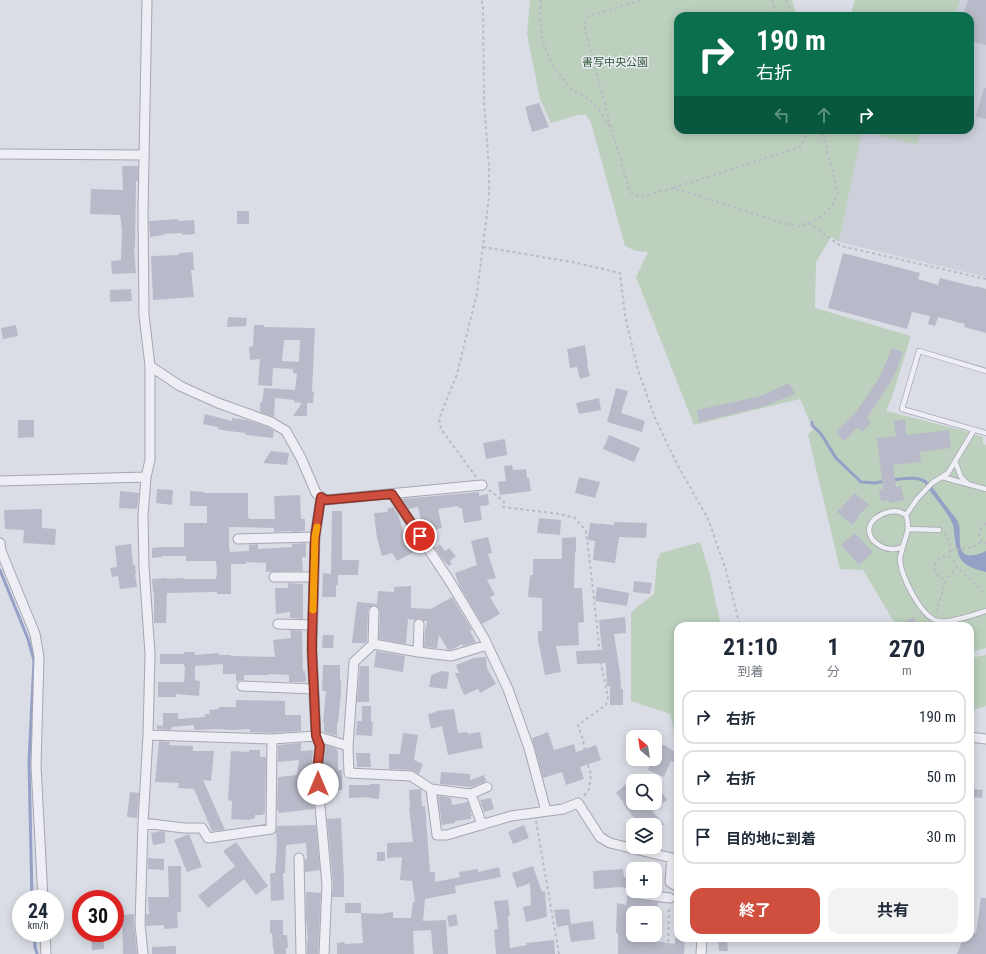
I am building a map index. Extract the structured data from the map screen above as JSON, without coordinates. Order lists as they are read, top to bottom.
{
  "parks": ["書写中央公園"],
  "north": "top left",
  "page": {
    "turn": ["190 m", "右折"],
    "eta": [
      "21:10",
      "到着",
      "1",
      "分",
      "270",
      "m"
    ],
    "list": [
      {
        "name": "右折",
        "value": "190 m"
      },
      {
        "name": "右折",
        "value": "50 m"
      },
      {
        "name": "目的地に到着",
        "value": "30 m"
      }
    ],
    "map_buttons": ["+", "−"],
    "buttons": ["終了", "共有"],
    "speed": "24 km/h",
    "limit": "30"
  }
}
